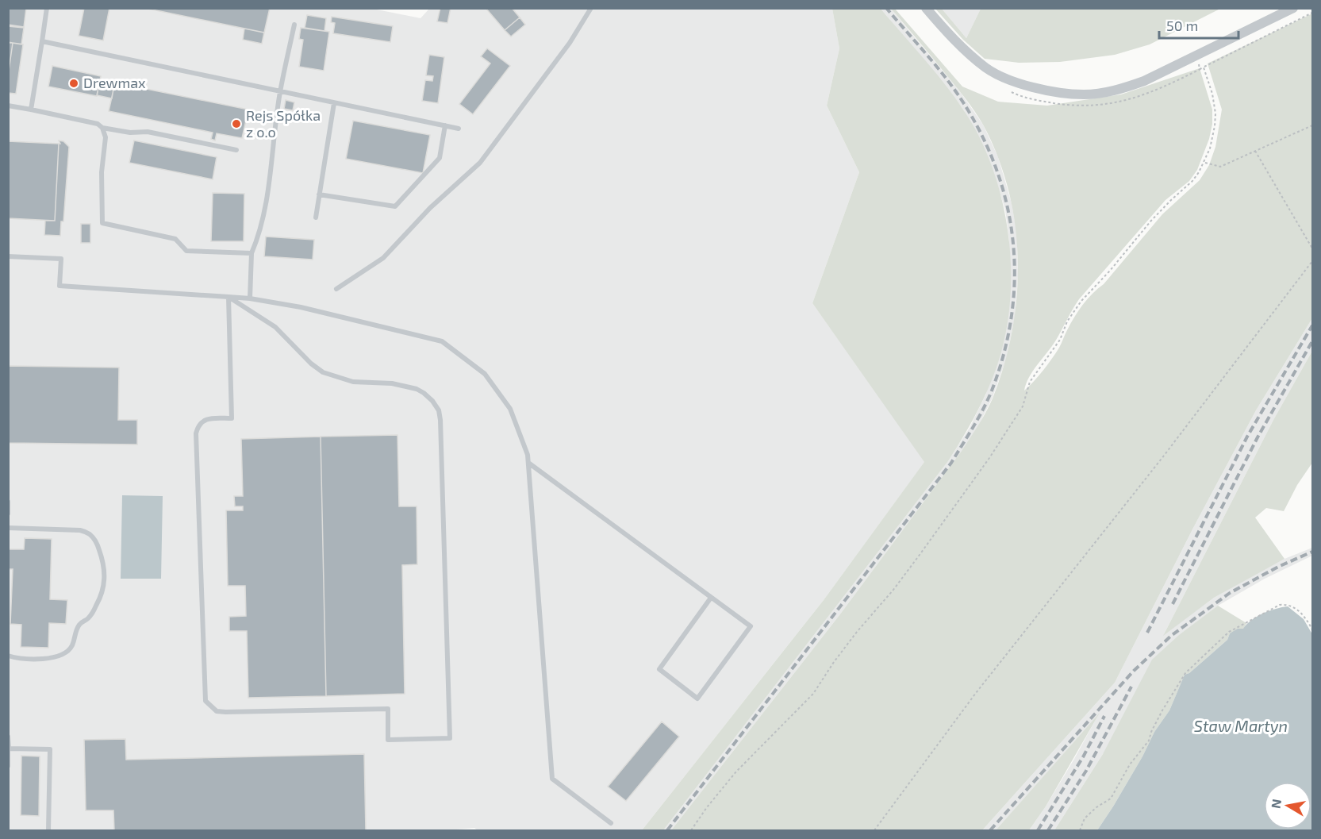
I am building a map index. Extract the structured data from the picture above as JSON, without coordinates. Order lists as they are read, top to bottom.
{
  "water": ["Staw Martyn"],
  "places": ["Drewmax", "Rejs Spółka z o.o"],
  "scale_bar": "50 m",
  "north": "left"
}
